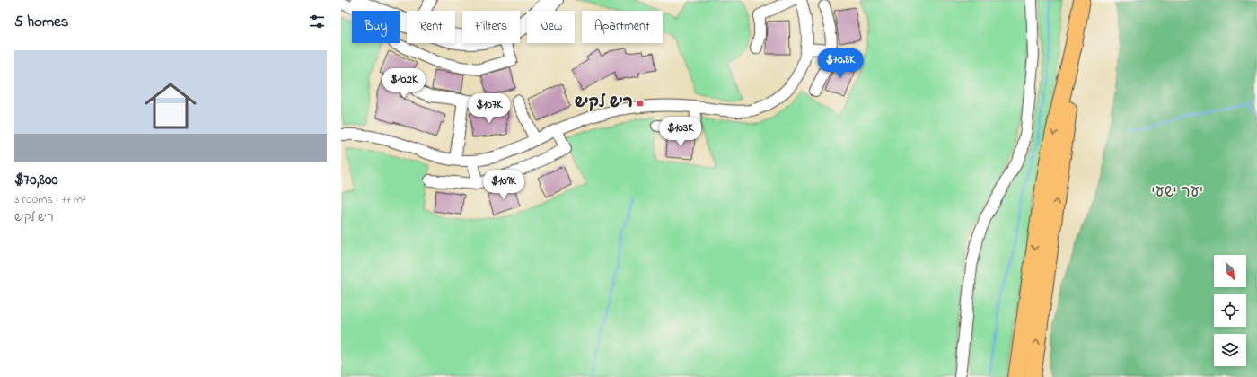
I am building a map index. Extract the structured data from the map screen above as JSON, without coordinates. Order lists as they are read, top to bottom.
{
  "parks": ["יער ישעי"],
  "places": {
    "transit": ["ריש לקיש"]
  },
  "north": "bottom right",
  "page": {
    "heading": "5 homes",
    "chip": [
      "Buy",
      "Rent",
      "Filters",
      "New",
      "Apartment"
    ],
    "list": [
      {
        "name": "$70,800",
        "note": "3 rooms · 77 m² · ריש לקיש"
      }
    ],
    "price": [
      "$70.8K",
      "$102K",
      "$107K",
      "$103K",
      "$109K"
    ]
  }
}
